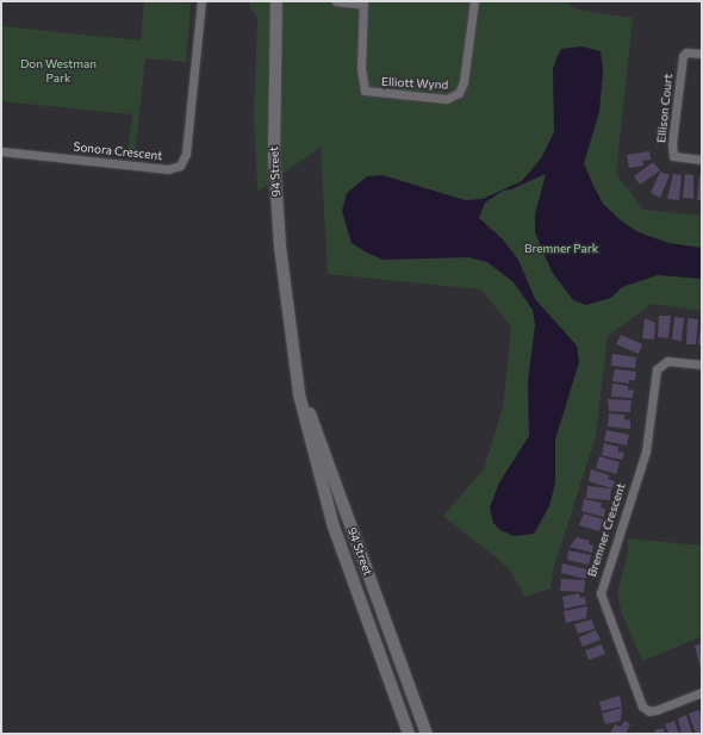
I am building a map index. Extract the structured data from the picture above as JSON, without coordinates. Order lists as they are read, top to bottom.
{
  "streets": {
    "main road": ["94 Street"],
    "street": [
      "Elliott Wynd",
      "Ellison Court",
      "Sonora Crescent",
      "Bremner Crescent"
    ]
  },
  "parks": ["Don Westman Park", "Bremner Park"]
}
